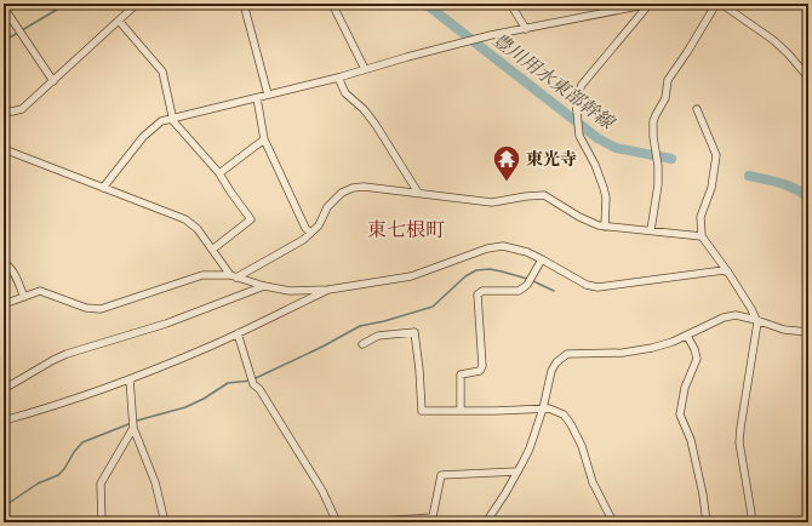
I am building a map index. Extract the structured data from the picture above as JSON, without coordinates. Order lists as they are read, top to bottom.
{
  "districts": ["東七根町"],
  "water": ["豊川用水東部幹線"],
  "places": {
    "temple": ["東光寺"]
  }
}
